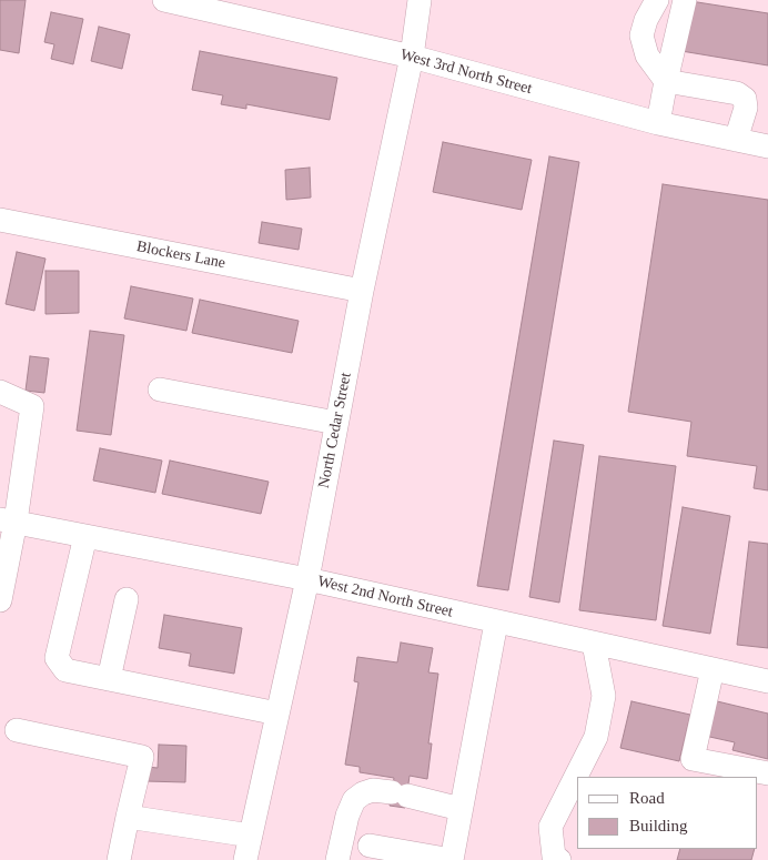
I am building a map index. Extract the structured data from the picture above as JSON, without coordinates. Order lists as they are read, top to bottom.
{
  "streets": {
    "street": [
      "West 3rd North Street",
      "Blockers Lane",
      "North Cedar Street",
      "West 2nd North Street"
    ]
  },
  "crossings": [
    ["West 3rd North Street", "North Cedar Street"],
    ["Blockers Lane", "North Cedar Street"],
    ["North Cedar Street", "West 2nd North Street"]
  ],
  "legend": ["Road", "Building"]
}
